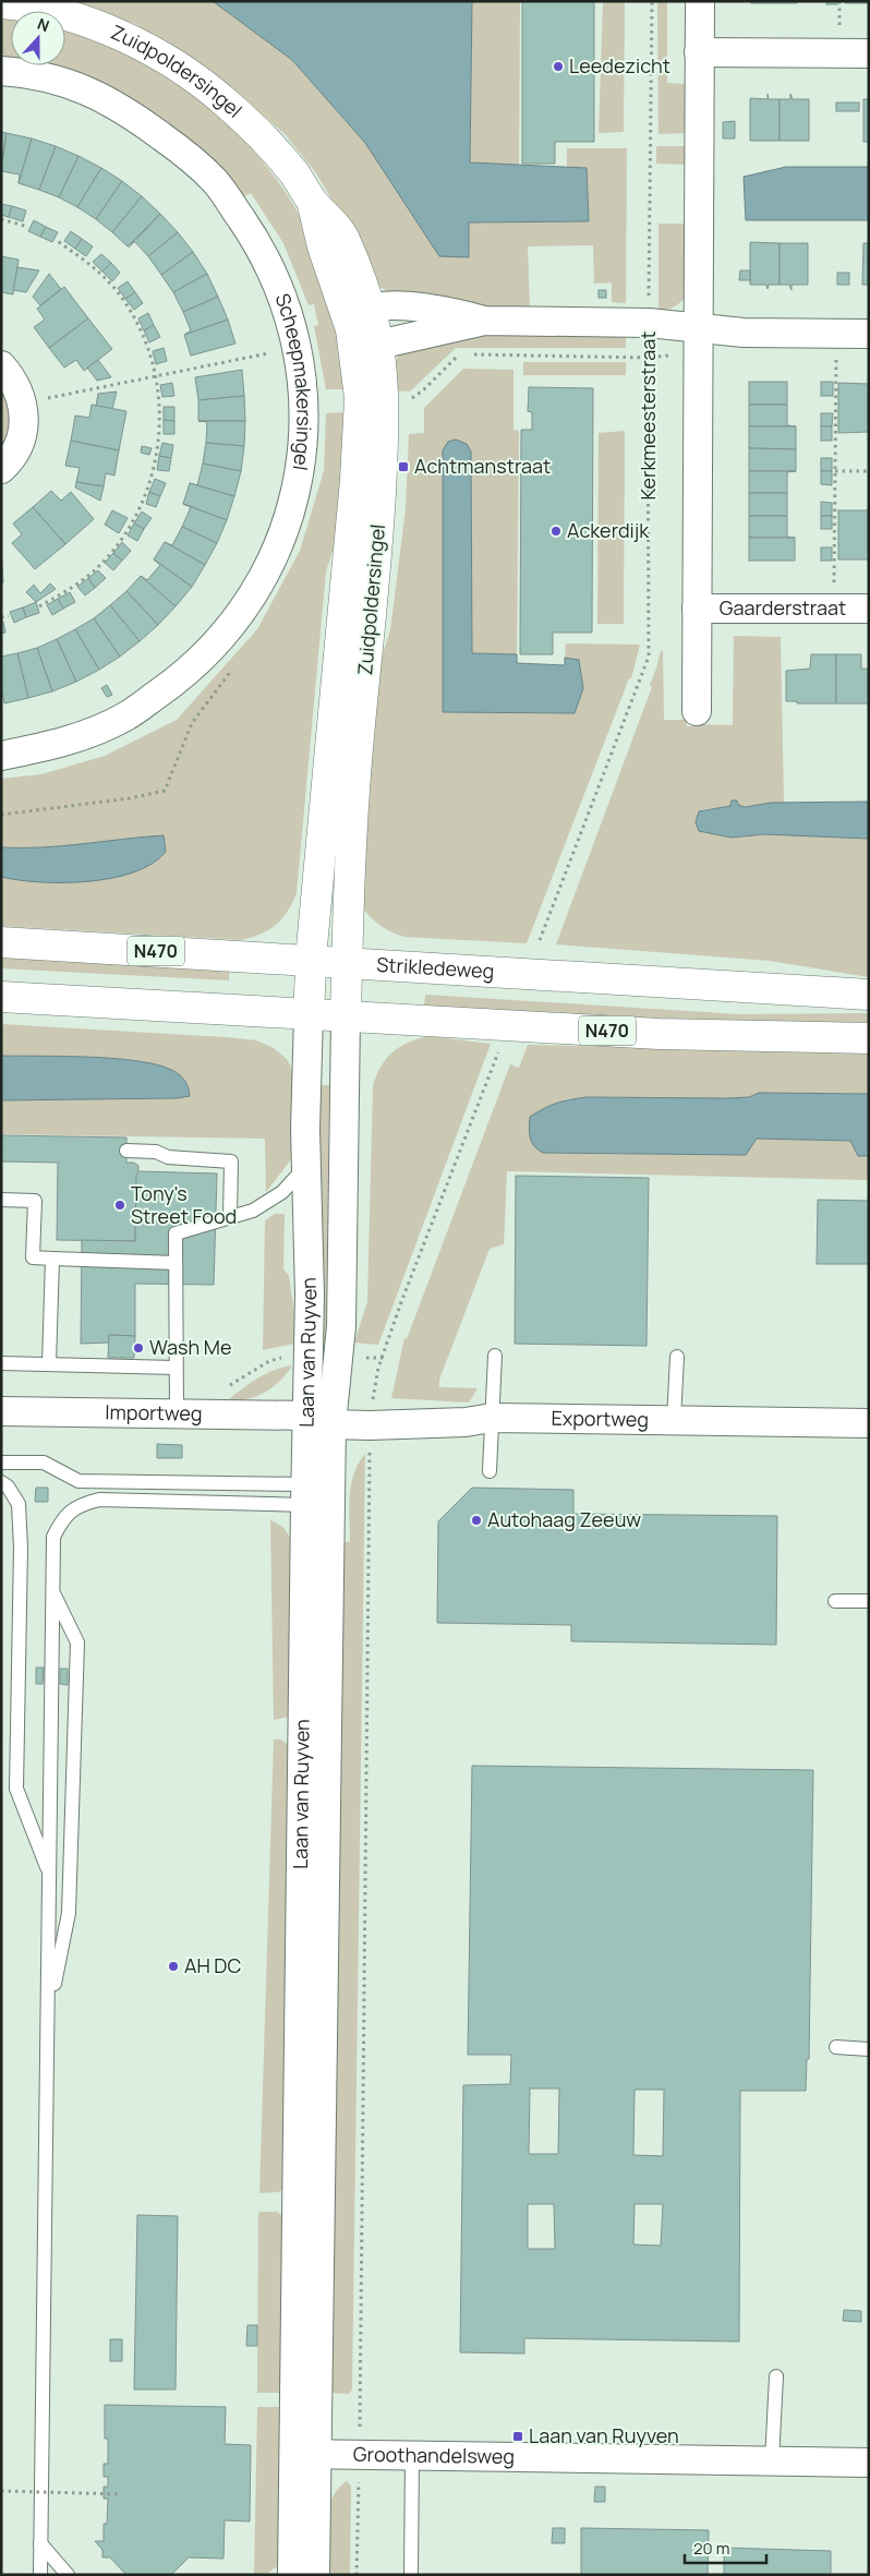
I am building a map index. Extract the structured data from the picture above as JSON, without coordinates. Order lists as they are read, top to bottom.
{
  "streets": {
    "street": [
      "Zuidpoldersingel",
      "Scheepmakersingel",
      "Gaarderstraat",
      "N470",
      "Strikledeweg",
      "Laan van Ruyven",
      "Importweg",
      "Exportweg",
      "Groothandelsweg"
    ],
    "path": ["Kerkmeesterstraat"]
  },
  "crossings": [
    ["Zuidpoldersingel", "N470"],
    ["Zuidpoldersingel", "Strikledeweg"],
    ["Zuidpoldersingel", "Laan van Ruyven"],
    ["N470", "Laan van Ruyven"],
    ["Laan van Ruyven", "Importweg"],
    ["Laan van Ruyven", "Exportweg"],
    ["Laan van Ruyven", "Groothandelsweg"],
    ["Importweg", "Exportweg"]
  ],
  "places": {
    "other": [
      "Leedezicht",
      "Ackerdijk",
      "Tony's Street Food",
      "Wash Me",
      "Autohaag Zeeuw",
      "AH DC"
    ],
    "transit": ["Achtmanstraat", "Laan van Ruyven"]
  },
  "scale_bar": "20 m",
  "north": "top"
}
